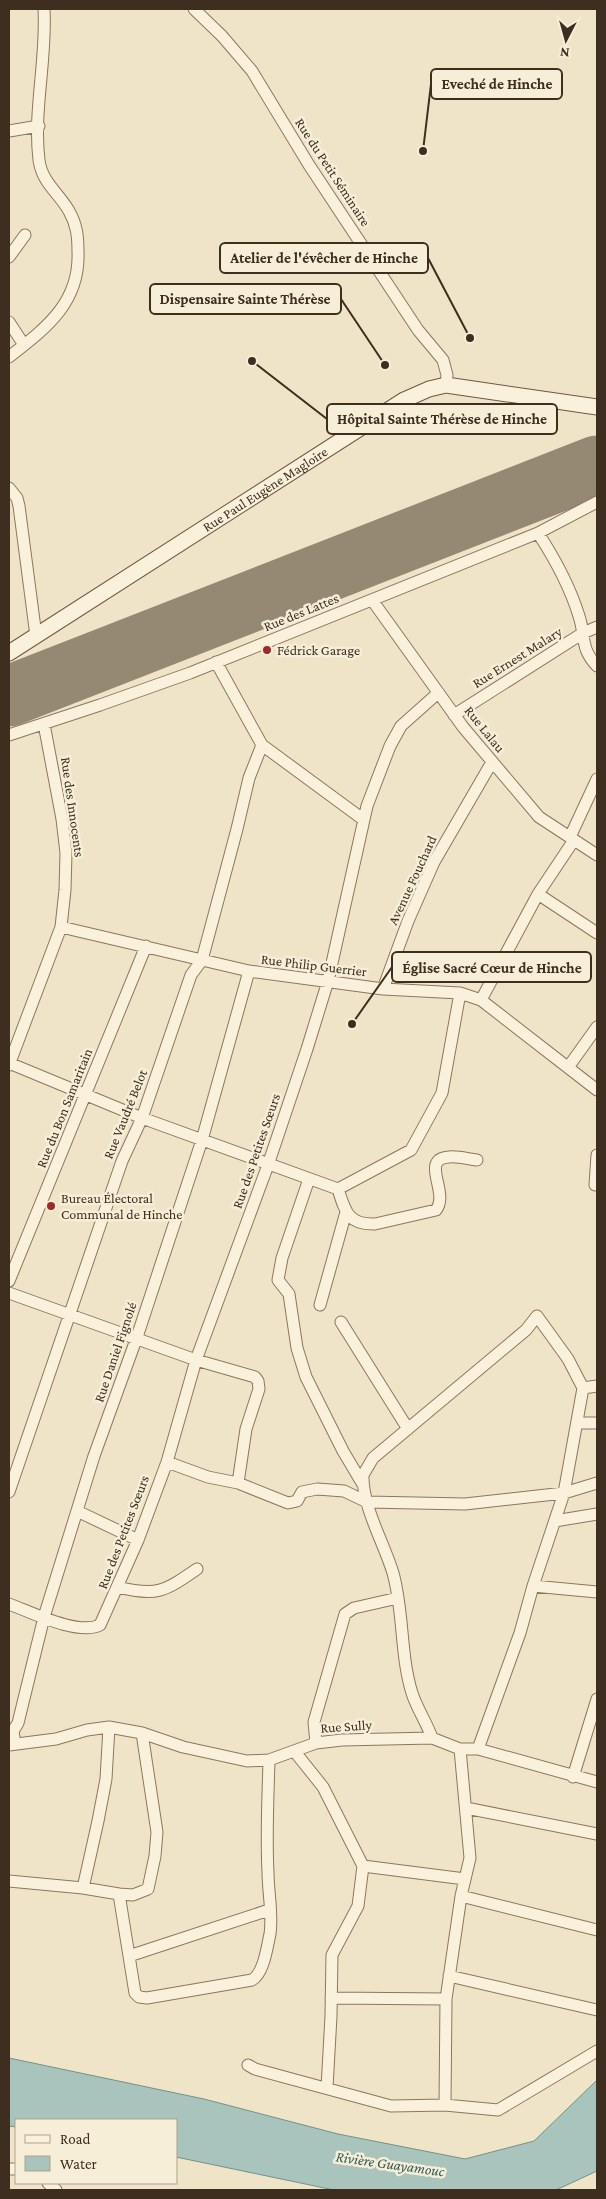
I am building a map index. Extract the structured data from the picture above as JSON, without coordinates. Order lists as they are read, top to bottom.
{
  "streets": {
    "main road": ["Rue Paul Eugène Magloire"],
    "street": [
      "Rue du Petit Séminaire",
      "Rue des Lattes",
      "Rue Ernest Malary",
      "Rue Lalau",
      "Rue des Innocents",
      "Avenue Fouchard",
      "Rue Philip Guerrier",
      "Rue du Bon Samaritain",
      "Rue Vaudré Belot",
      "Rue des Petites Sœurs",
      "Rue Daniel Fignolé",
      "Rue Sully"
    ]
  },
  "crossings": [
    ["Rue du Petit Séminaire", "Rue Paul Eugène Magloire"],
    ["Rue des Lattes", "Rue Lalau"],
    ["Rue des Lattes", "Rue des Innocents"],
    ["Rue Ernest Malary", "Rue Lalau"],
    ["Rue Lalau", "Avenue Fouchard"],
    ["Rue Lalau", "Rue des Petites Sœurs"],
    ["Rue des Innocents", "Rue Philip Guerrier"],
    ["Avenue Fouchard", "Rue Philip Guerrier"],
    ["Rue Philip Guerrier", "Rue du Bon Samaritain"],
    ["Rue Philip Guerrier", "Rue Vaudré Belot"],
    ["Rue Philip Guerrier", "Rue des Petites Sœurs"],
    ["Rue Philip Guerrier", "Rue Daniel Fignolé"],
    ["Rue des Petites Sœurs", "Rue Daniel Fignolé"],
    ["Rue Daniel Fignolé", "Rue Sully"]
  ],
  "water": ["Rivière Guayamouc"],
  "places": [
    "Eveché de Hinche",
    "Atelier de l'évêcher de Hinche",
    "Hôpital Sainte Thérèse de Hinche",
    "Dispensaire Sainte Thérèse",
    "Fédrick Garage",
    "Église Sacré Cœur de Hinche",
    "Bureau Électoral Communal de Hinche"
  ],
  "legend": ["Road", "Water"],
  "north": "bottom"
}
